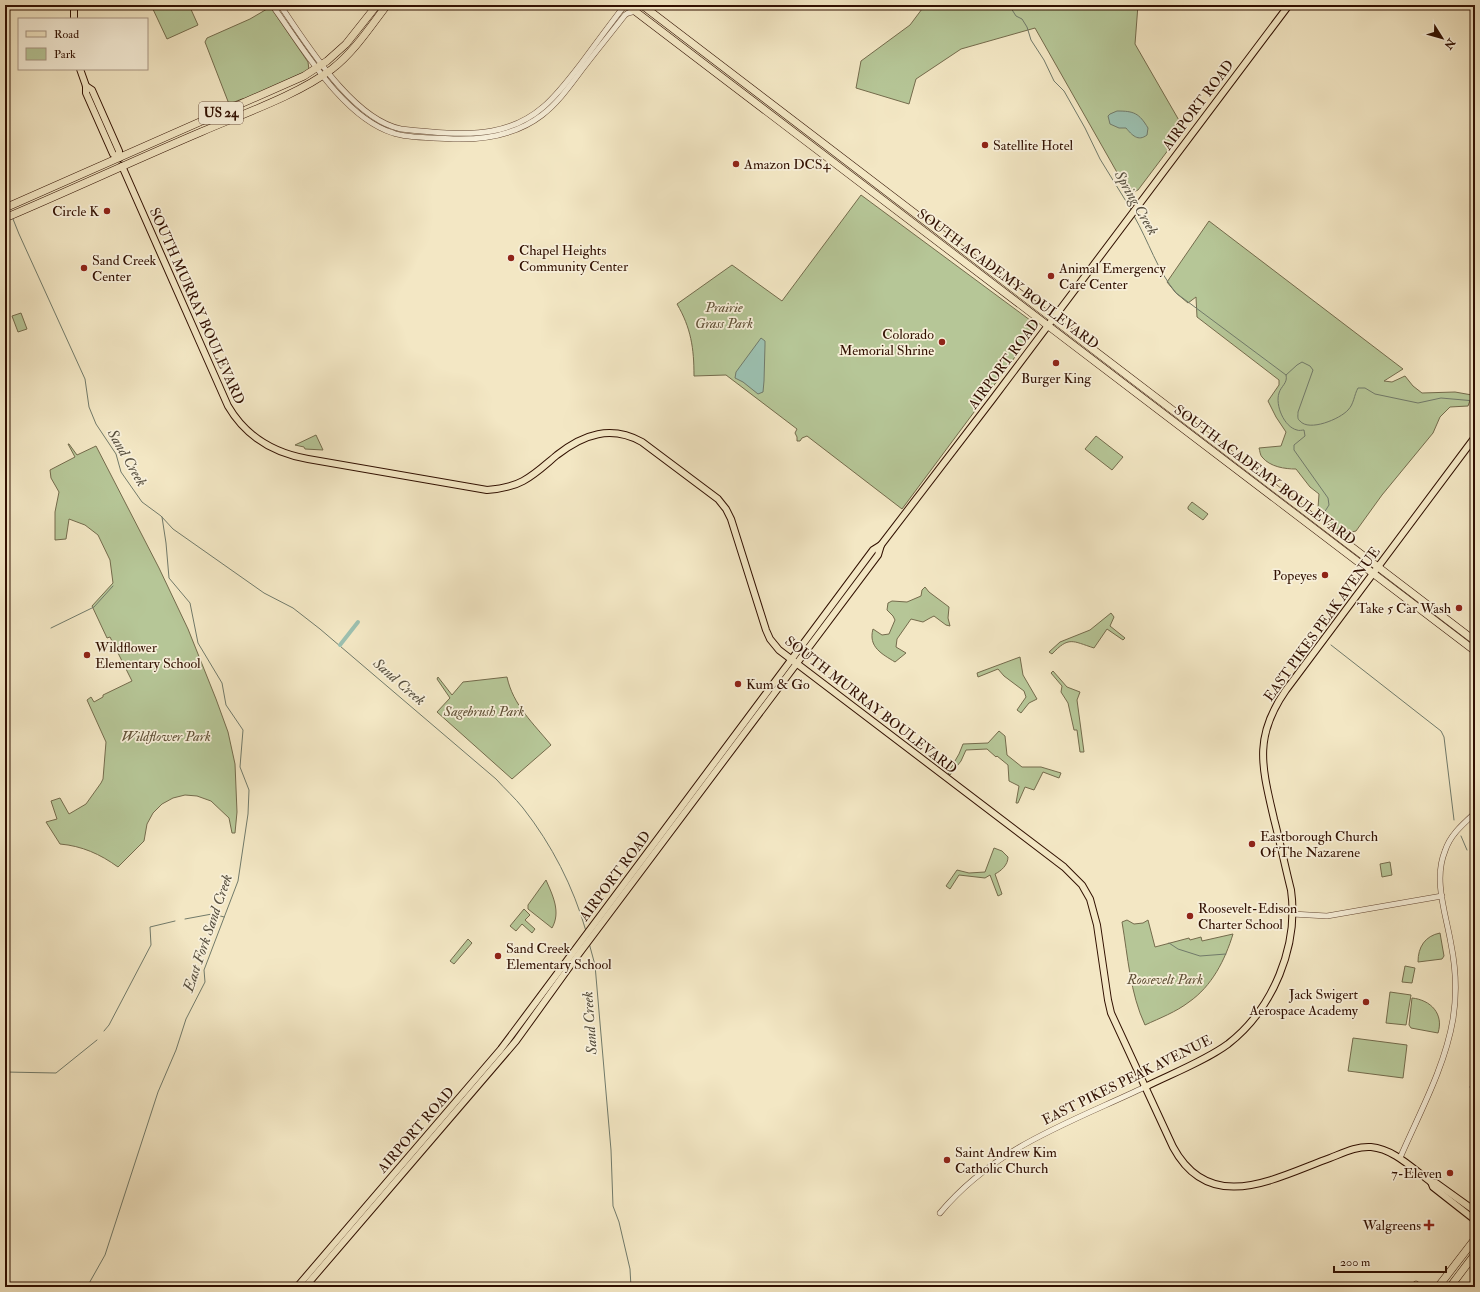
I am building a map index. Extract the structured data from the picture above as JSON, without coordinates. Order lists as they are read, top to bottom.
{
  "streets": {
    "highway": ["US 24", "SOUTH ACADEMY BOULEVARD"],
    "main road": ["AIRPORT ROAD", "SOUTH MURRAY BOULEVARD", "EAST PIKES PEAK AVENUE"]
  },
  "crossings": [
    ["AIRPORT ROAD", "SOUTH ACADEMY BOULEVARD"],
    ["AIRPORT ROAD", "SOUTH MURRAY BOULEVARD"],
    ["US 24", "SOUTH MURRAY BOULEVARD"],
    ["SOUTH ACADEMY BOULEVARD", "EAST PIKES PEAK AVENUE"],
    ["SOUTH MURRAY BOULEVARD", "EAST PIKES PEAK AVENUE"]
  ],
  "water": ["Spring Creek", "Sand Creek", "East Fork Sand Creek"],
  "parks": [
    "Prairie Grass Park",
    "Sagebrush Park",
    "Wildflower Park",
    "Roosevelt Park"
  ],
  "places": {
    "other": [
      "Satellite Hotel",
      "Amazon DCS4",
      "Circle K",
      "Chapel Heights Community Center",
      "Sand Creek Center",
      "Animal Emergency Care Center",
      "Colorado Memorial Shrine",
      "Burger King",
      "Popeyes",
      "Take 5 Car Wash",
      "Wildflower Elementary School",
      "Kum & Go",
      "Eastborough Church Of The Nazarene",
      "Roosevelt-Edison Charter School",
      "Sand Creek Elementary School",
      "Jack Swigert Aerospace Academy",
      "Saint Andrew Kim Catholic Church",
      "7-Eleven"
    ],
    "health": ["Walgreens"]
  },
  "legend": ["Road", "Park"],
  "scale_bar": "200 m",
  "north": "bottom right"
}
